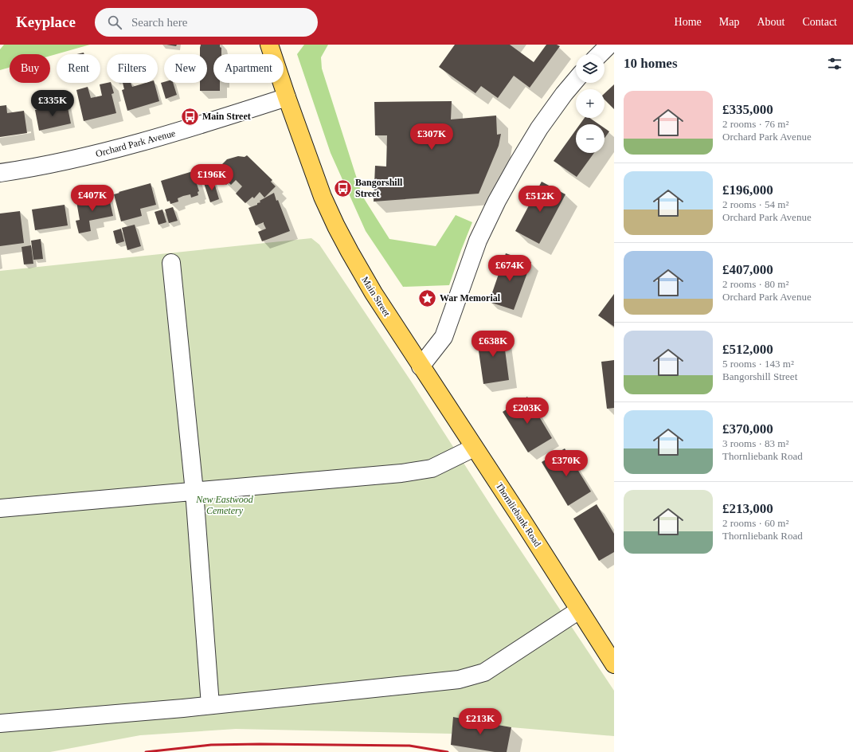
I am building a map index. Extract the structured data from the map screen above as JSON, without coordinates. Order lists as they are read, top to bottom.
{
  "streets": {
    "main road": ["Main Street", "Thornliebank Road"],
    "street": ["Orchard Park Avenue"]
  },
  "crossings": [
    ["Orchard Park Avenue", "Main Street"],
    ["Main Street", "Thornliebank Road"]
  ],
  "parks": ["New Eastwood Cemetery"],
  "places": {
    "bus stop": ["Main Street", "Bangorshill Street"],
    "place": ["War Memorial"]
  },
  "page": {
    "header": "Keyplace",
    "search": "Search here",
    "nav": [
      "Home",
      "Map",
      "About",
      "Contact"
    ],
    "heading": "10 homes",
    "map_buttons": ["+", "−"],
    "chip": [
      "Buy",
      "Rent",
      "Filters",
      "New",
      "Apartment"
    ],
    "list": [
      {
        "name": "£335,000",
        "note": "2 rooms · 76 m² · Orchard Park Avenue"
      },
      {
        "name": "£196,000",
        "note": "2 rooms · 54 m² · Orchard Park Avenue"
      },
      {
        "name": "£407,000",
        "note": "2 rooms · 80 m² · Orchard Park Avenue"
      },
      {
        "name": "£512,000",
        "note": "5 rooms · 143 m² · Bangorshill Street"
      },
      {
        "name": "£370,000",
        "note": "3 rooms · 83 m² · Thornliebank Road"
      },
      {
        "name": "£213,000",
        "note": "2 rooms · 60 m² · Thornliebank Road"
      }
    ],
    "price": [
      "£335K",
      "£307K",
      "£196K",
      "£407K",
      "£512K",
      "£674K",
      "£638K",
      "£203K",
      "£370K",
      "£213K"
    ]
  }
}
